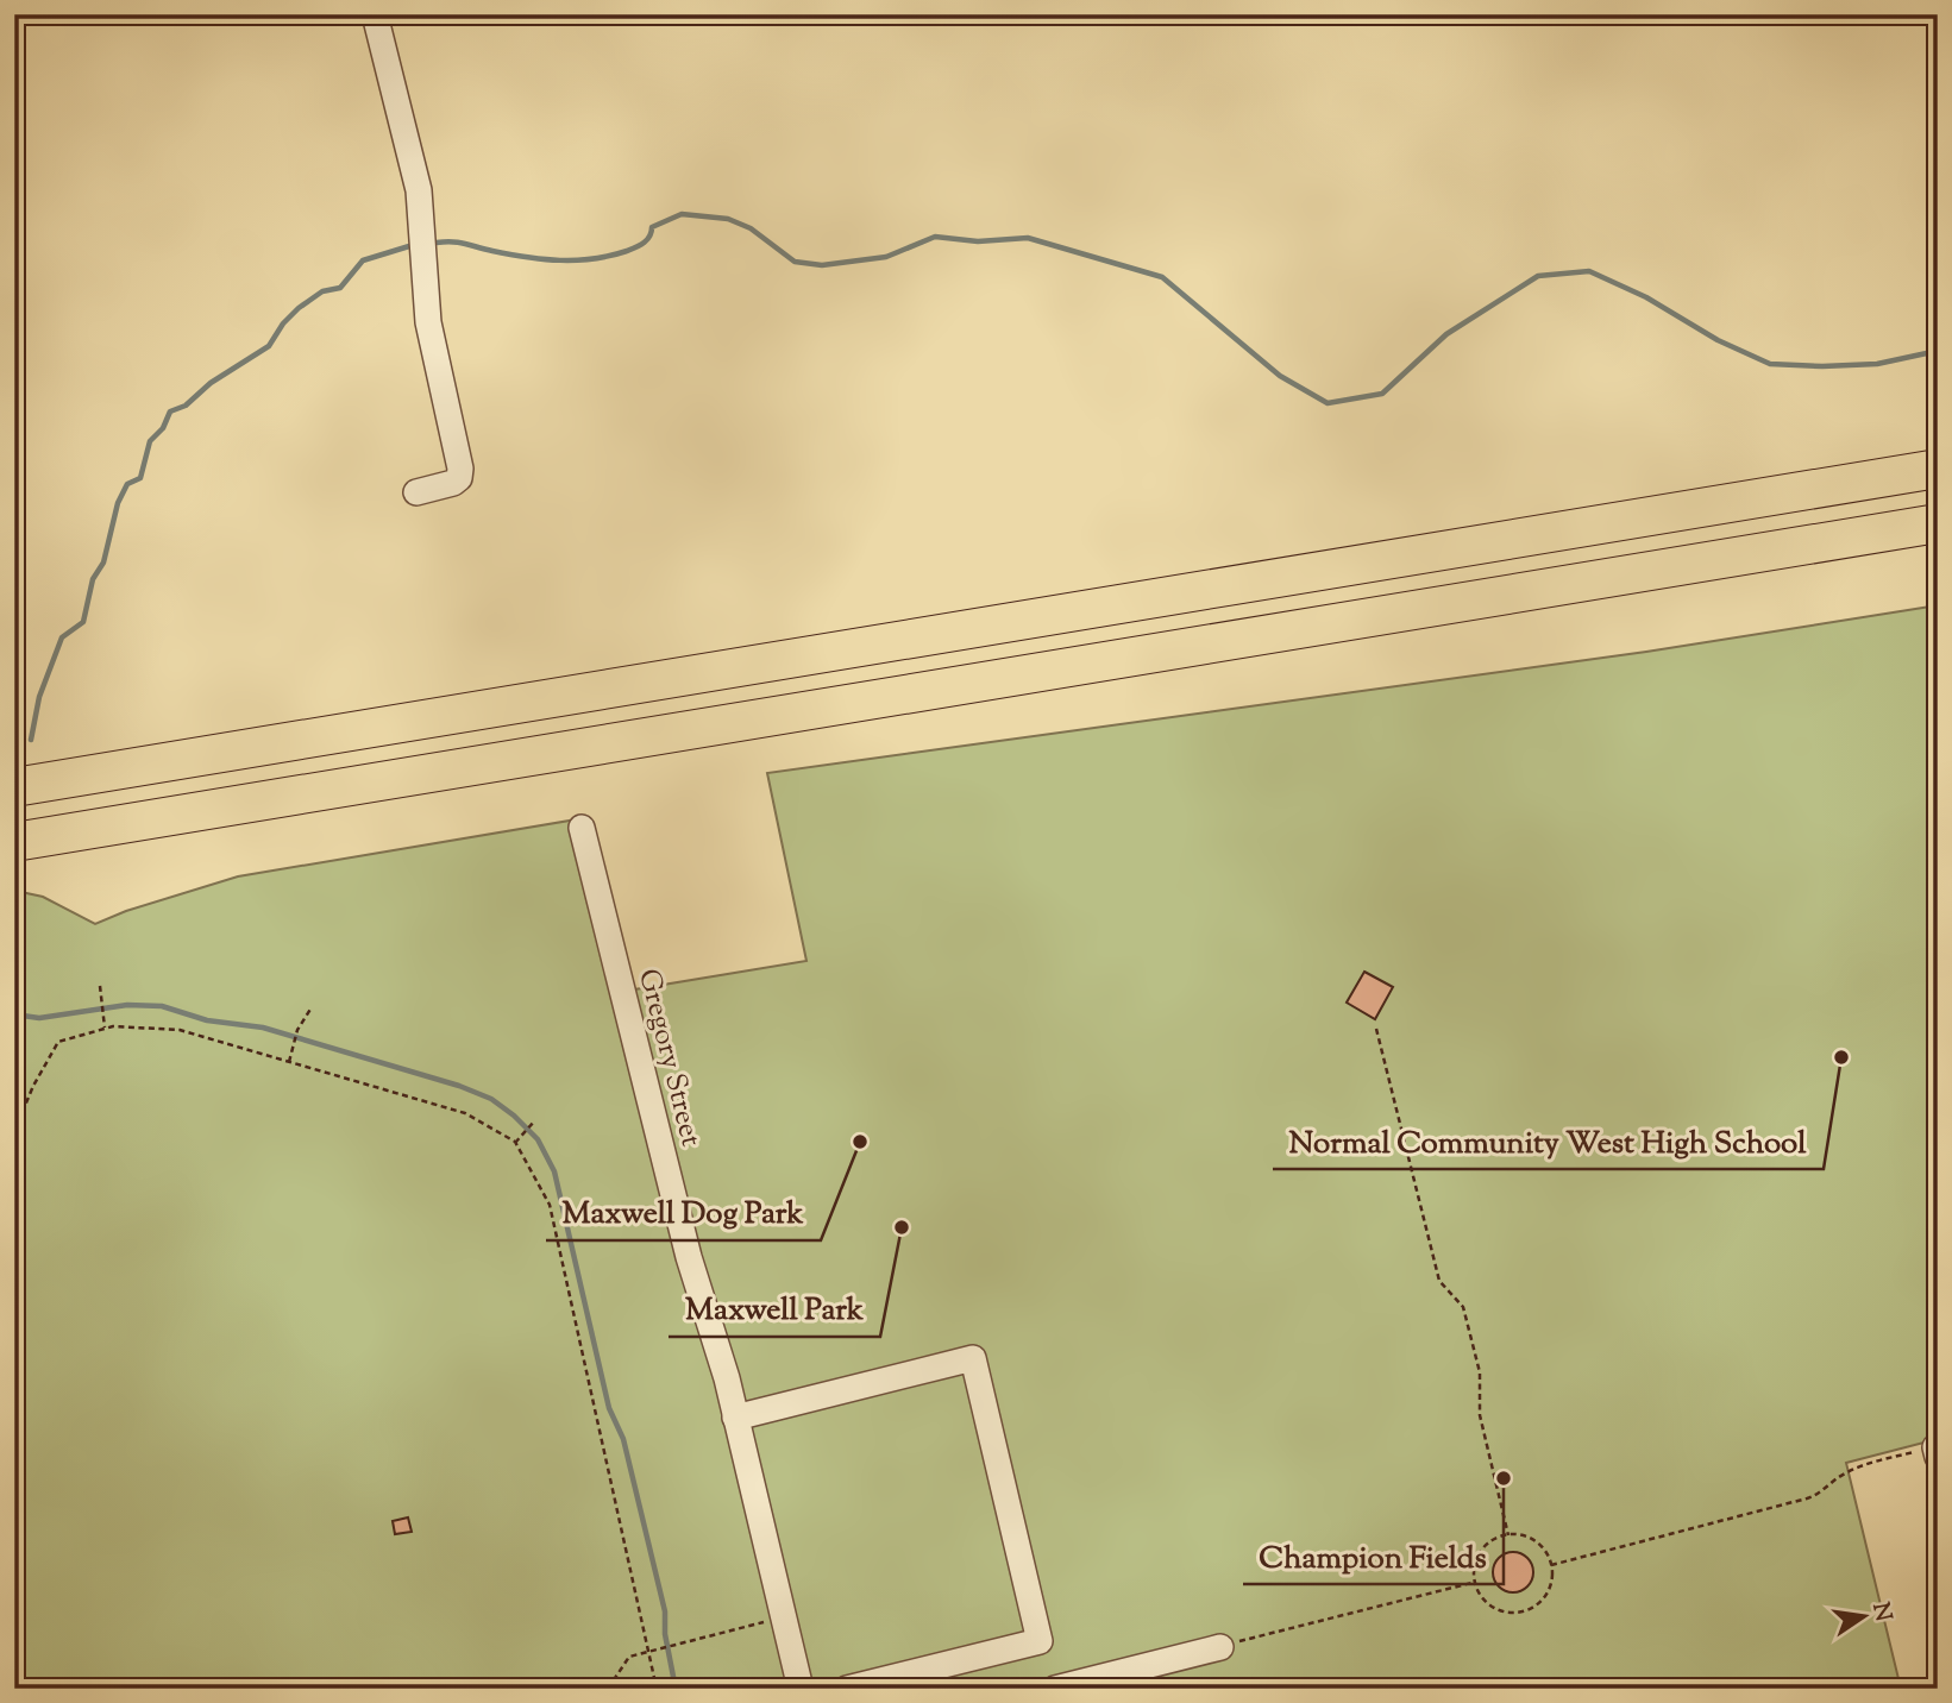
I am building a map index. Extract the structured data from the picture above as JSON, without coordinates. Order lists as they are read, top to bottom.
{
  "streets": {
    "street": ["Gregory Street"]
  },
  "places": [
    "Normal Community West High School",
    "Maxwell Dog Park",
    "Maxwell Park",
    "Champion Fields"
  ],
  "north": "right"
}
